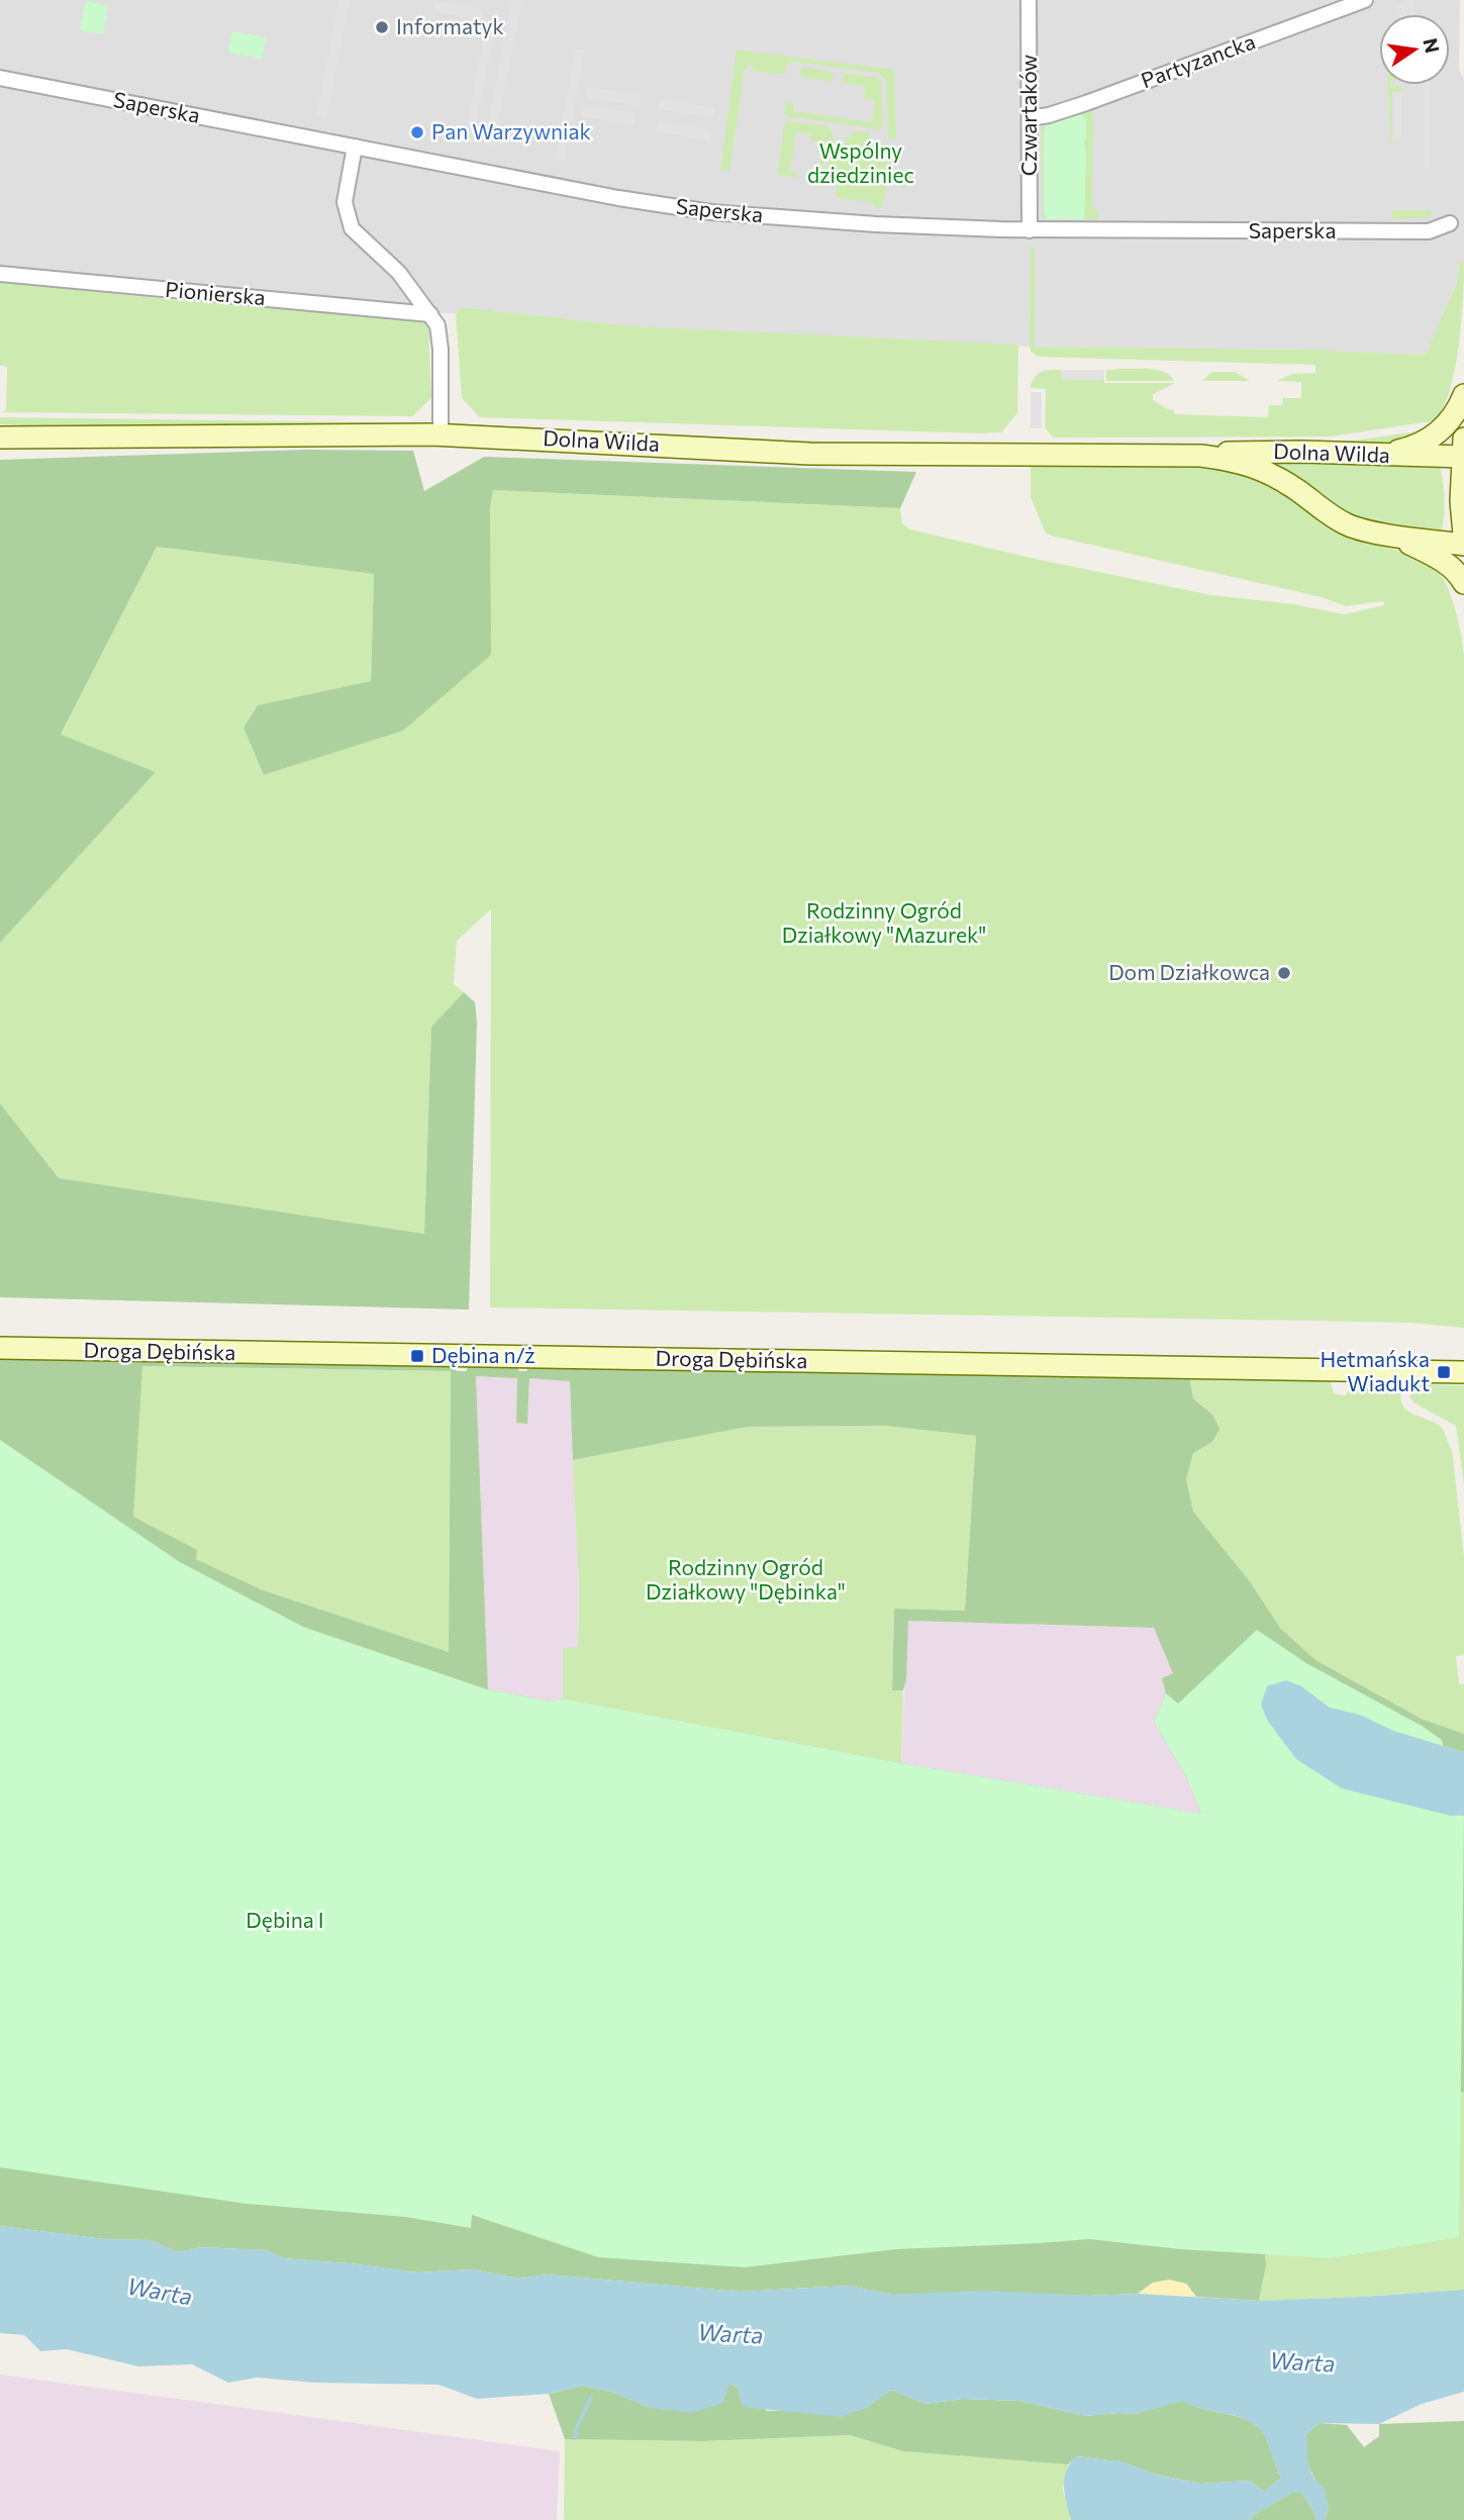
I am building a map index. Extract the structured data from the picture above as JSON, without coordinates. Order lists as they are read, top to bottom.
{
  "streets": {
    "main road": ["Dolna Wilda", "Droga Dębińska"],
    "street": [
      "Partyzancka",
      "Saperska",
      "Czwartaków",
      "Pionierska"
    ]
  },
  "crossings": [
    ["Partyzancka", "Czwartaków"],
    ["Saperska", "Czwartaków"]
  ],
  "water": ["Warta"],
  "parks": [
    "Wspólny dziedziniec",
    "Rodzinny Ogród Działkowy \"Mazurek\"",
    "Rodzinny Ogród Działkowy \"Dębinka\"",
    "Dębina I"
  ],
  "places": {
    "other": ["Informatyk", "Pan Warzywniak", "Dom Działkowca"],
    "transit": ["Dębina n/ż", "Hetmańska Wiadukt"]
  },
  "north": "right"
}
